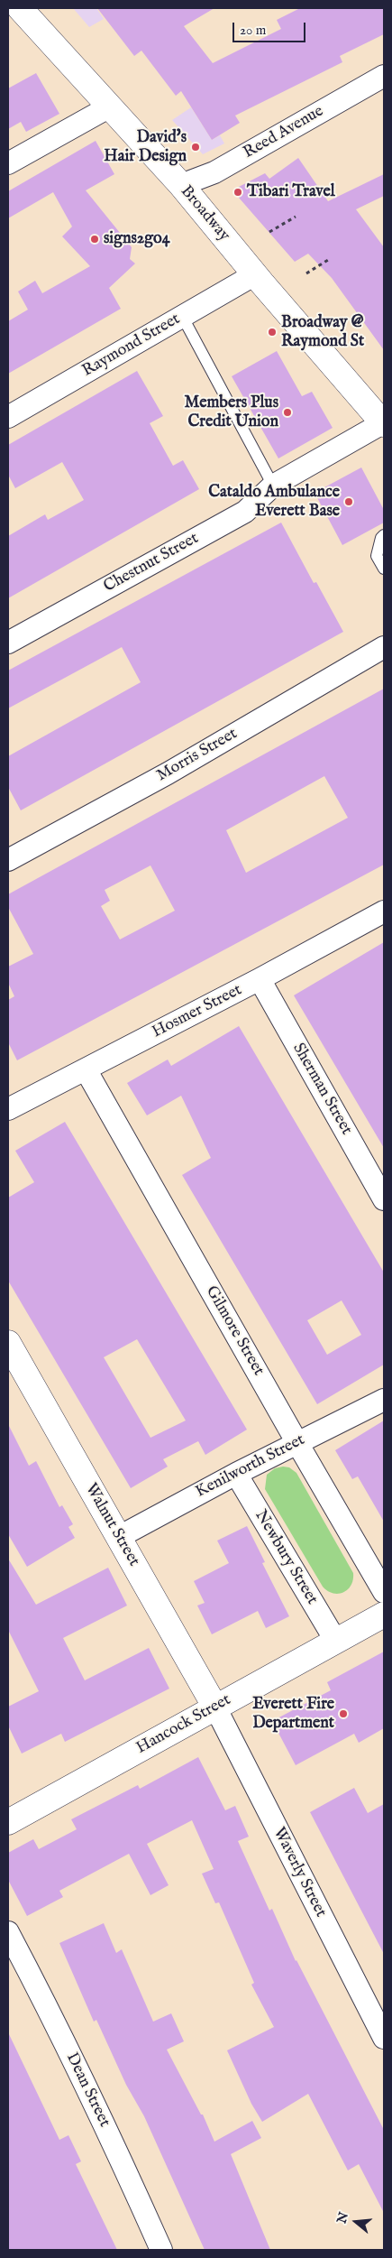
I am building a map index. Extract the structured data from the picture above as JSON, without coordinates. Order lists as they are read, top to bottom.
{
  "streets": {
    "street": [
      "Reed Avenue",
      "Broadway",
      "Raymond Street",
      "Chestnut Street",
      "Morris Street",
      "Hosmer Street",
      "Sherman Street",
      "Gilmore Street",
      "Kenilworth Street",
      "Walnut Street",
      "Newbury Street",
      "Hancock Street",
      "Waverly Street",
      "Dean Street"
    ]
  },
  "crossings": [
    ["Reed Avenue", "Broadway"],
    ["Broadway", "Raymond Street"],
    ["Broadway", "Chestnut Street"],
    ["Hosmer Street", "Sherman Street"],
    ["Hosmer Street", "Gilmore Street"],
    ["Gilmore Street", "Kenilworth Street"],
    ["Kenilworth Street", "Walnut Street"],
    ["Kenilworth Street", "Newbury Street"],
    ["Walnut Street", "Hancock Street"],
    ["Walnut Street", "Waverly Street"],
    ["Newbury Street", "Hancock Street"],
    ["Hancock Street", "Waverly Street"]
  ],
  "places": [
    "David's Hair Design",
    "Tibari Travel",
    "signs2go4",
    "Broadway @ Raymond St",
    "Members Plus Credit Union",
    "Cataldo Ambulance Everett Base",
    "Everett Fire Department"
  ],
  "scale_bar": "20 m",
  "north": "left"
}
